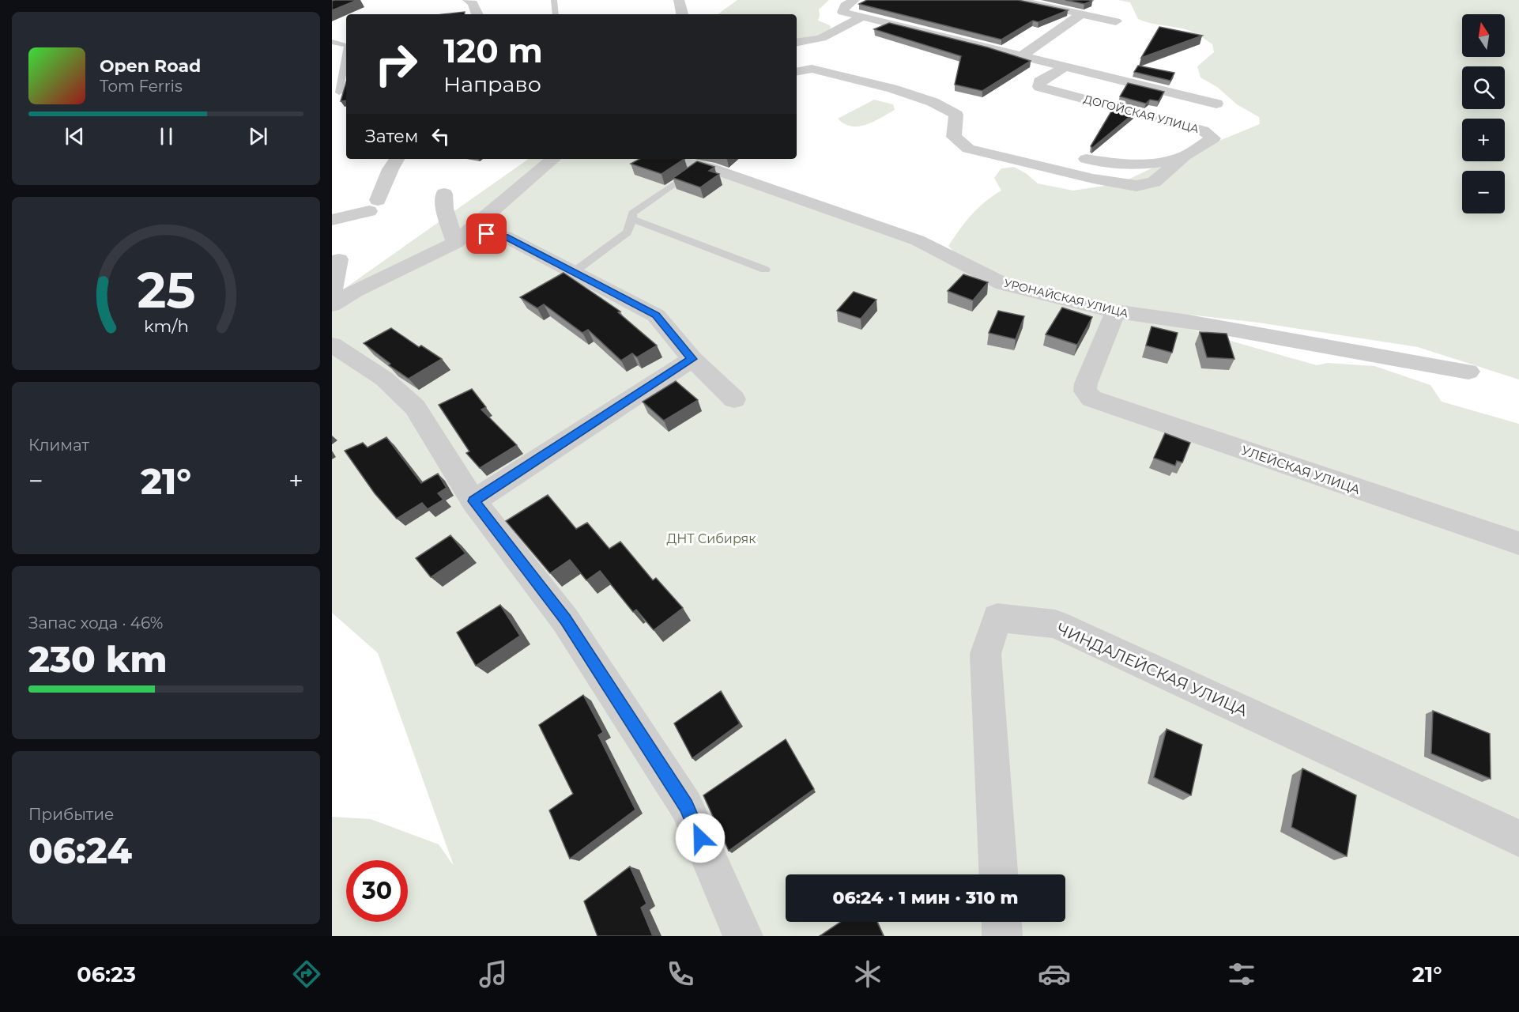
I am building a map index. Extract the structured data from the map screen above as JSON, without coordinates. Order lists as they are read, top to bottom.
{
  "streets": {
    "street": [
      "ДОГОЙСКАЯ УЛИЦА",
      "УРОНАЙСКАЯ УЛИЦА",
      "УЛЕЙСКАЯ УЛИЦА",
      "ЧИНДАЛЕЙСКАЯ УЛИЦА"
    ]
  },
  "crossings": [
    ["УРОНАЙСКАЯ УЛИЦА", "УЛЕЙСКАЯ УЛИЦА"]
  ],
  "parks": ["ДНТ Сибиряк"],
  "north": "top",
  "page": {
    "map_buttons": ["+", "−"],
    "turn": ["120 m", "Направо"],
    "song": ["Open Road", "Tom Ferris"],
    "then": "Затем",
    "tile": [
      "Климат",
      ["Запас хода · 46%", "230 km"],
      ["Прибытие", "06:24"]
    ],
    "heat": ["−", "21°", "+"],
    "limit": "30",
    "trip": "06:24 · 1 мин · 310 m",
    "tabs": ["06:23", "21°"],
    "gauge": ["25", "km/h"]
  }
}
